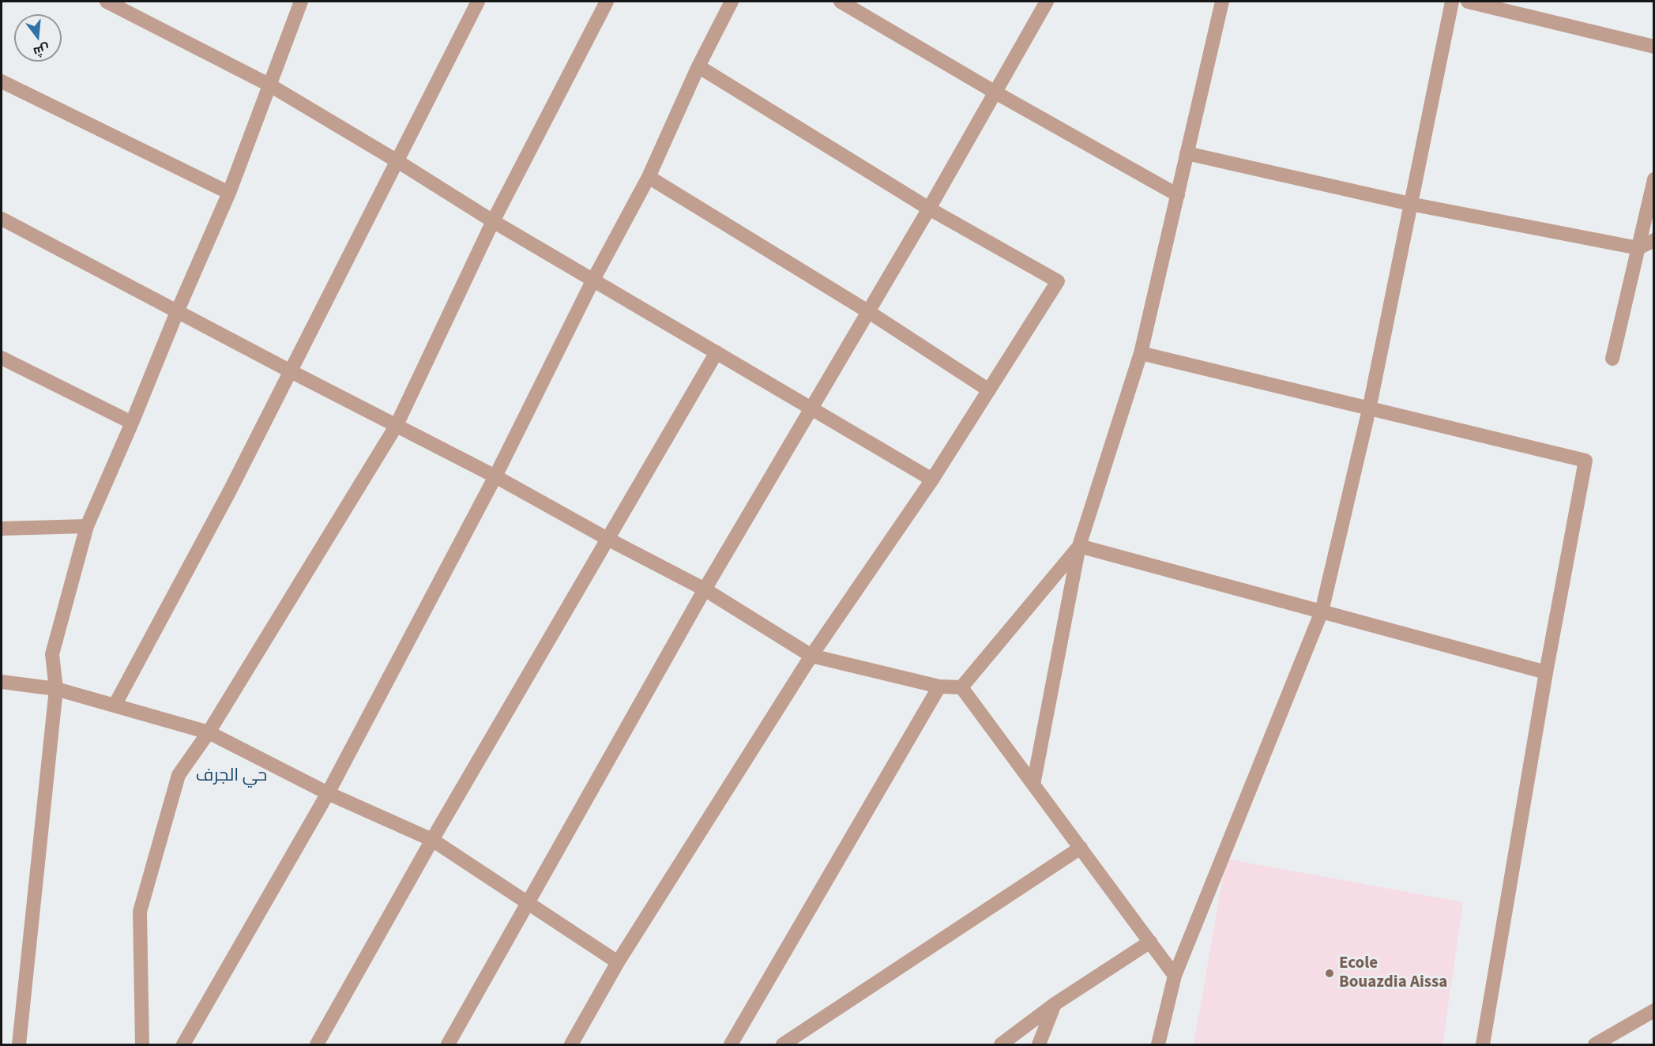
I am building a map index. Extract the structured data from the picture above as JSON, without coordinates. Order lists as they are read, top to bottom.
{
  "districts": ["حي الجرف"],
  "places": ["Ecole Bouazdia Aissa"],
  "north": "bottom"
}
